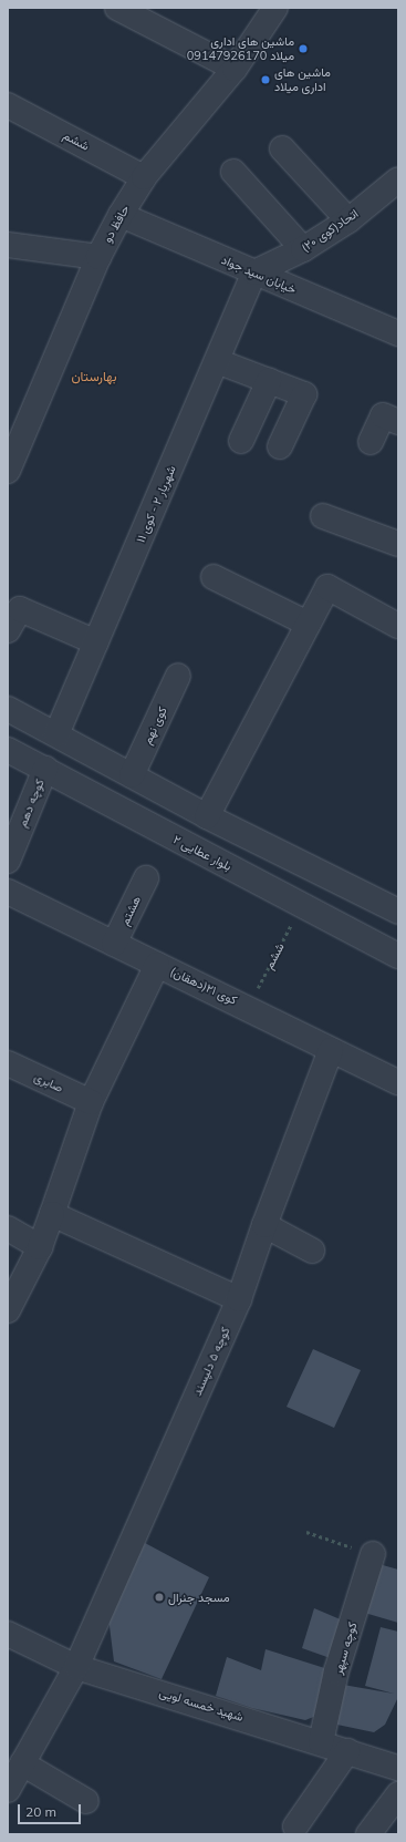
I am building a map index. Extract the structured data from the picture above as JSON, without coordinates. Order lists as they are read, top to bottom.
{
  "streets": {
    "street": [
      "ششم",
      "حافظ دو",
      "اتحاد(کوی ۲۰)",
      "خیابان سید جواد",
      "شهریار ۲ - کوی ۱۱",
      "کوی نهم",
      "کوچه دهم",
      "بلوار عطایی ۲",
      "هشتم",
      "کوی ۲۱(دهقان)",
      "صابری",
      "کوچه ۵ دلپسند",
      "کوچه سپهر",
      "شهید خمسه لویی"
    ]
  },
  "crossings": [
    ["ششم", "حافظ دو"],
    ["ششم", "بلوار عطایی ۲"],
    ["ششم", "کوی ۲۱(دهقان)"],
    ["حافظ دو", "خیابان سید جواد"],
    ["اتحاد(کوی ۲۰)", "خیابان سید جواد"],
    ["اتحاد(کوی ۲۰)", "شهریار ۲ - کوی ۱۱"],
    ["خیابان سید جواد", "شهریار ۲ - کوی ۱۱"],
    ["کوچه دهم", "بلوار عطایی ۲"],
    ["هشتم", "کوی ۲۱(دهقان)"],
    ["کوی ۲۱(دهقان)", "کوچه ۵ دلپسند"],
    ["کوچه ۵ دلپسند", "شهید خمسه لویی"],
    ["کوچه سپهر", "شهید خمسه لویی"]
  ],
  "districts": ["بهارستان"],
  "places": ["ماشین های اداری میلاد 09147926170", "ماشین های اداری میلاد", "مسجد جنرال"],
  "scale_bar": "20 m"
}
